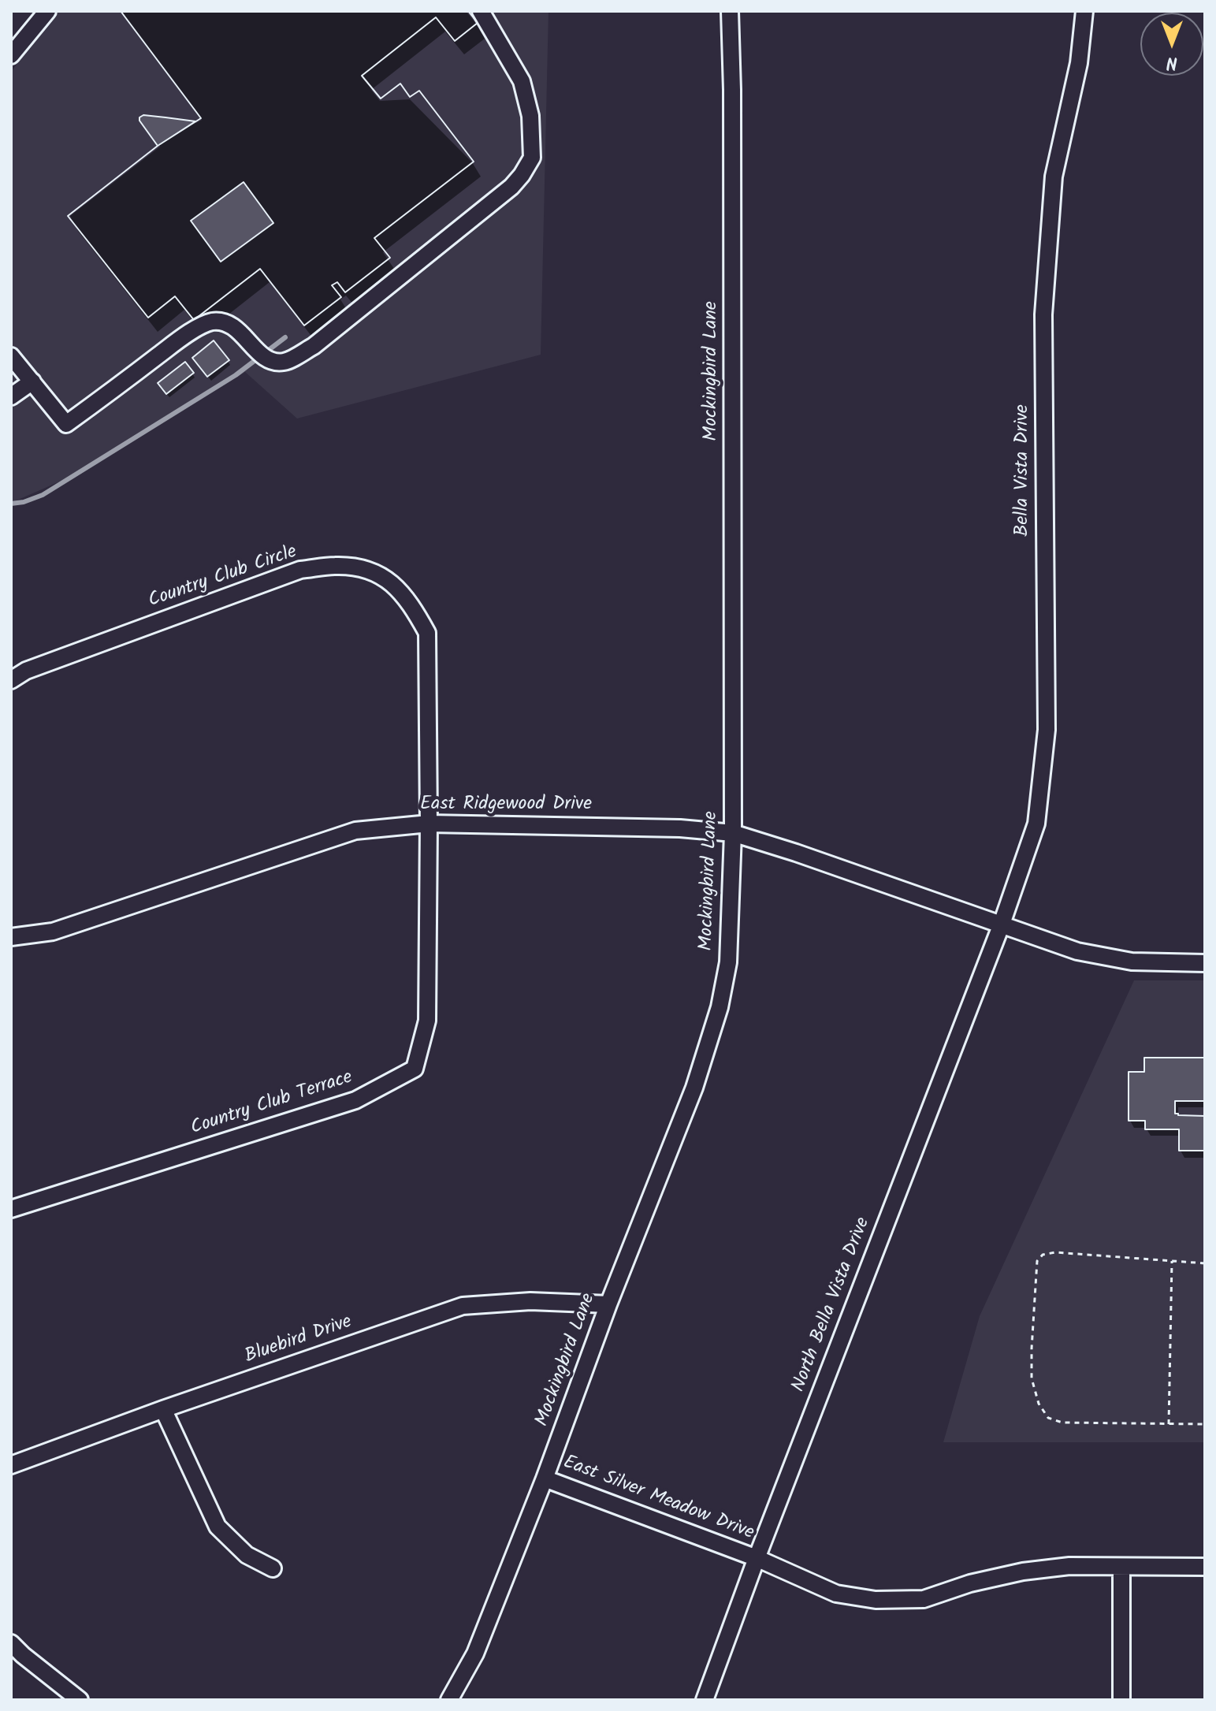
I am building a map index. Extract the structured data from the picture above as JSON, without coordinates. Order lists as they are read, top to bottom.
{
  "streets": {
    "street": [
      "Mockingbird Lane",
      "Bella Vista Drive",
      "Country Club Circle",
      "East Ridgewood Drive",
      "Country Club Terrace",
      "North Bella Vista Drive",
      "Bluebird Drive",
      "East Silver Meadow Drive"
    ]
  },
  "crossings": [
    ["Mockingbird Lane", "East Ridgewood Drive"],
    ["Mockingbird Lane", "Bluebird Drive"],
    ["Mockingbird Lane", "East Silver Meadow Drive"],
    ["Bella Vista Drive", "East Ridgewood Drive"],
    ["Bella Vista Drive", "North Bella Vista Drive"],
    ["Country Club Circle", "East Ridgewood Drive"],
    ["Country Club Circle", "Country Club Terrace"],
    ["East Ridgewood Drive", "Country Club Terrace"],
    ["East Ridgewood Drive", "North Bella Vista Drive"],
    ["North Bella Vista Drive", "East Silver Meadow Drive"]
  ],
  "north": "bottom"
}
